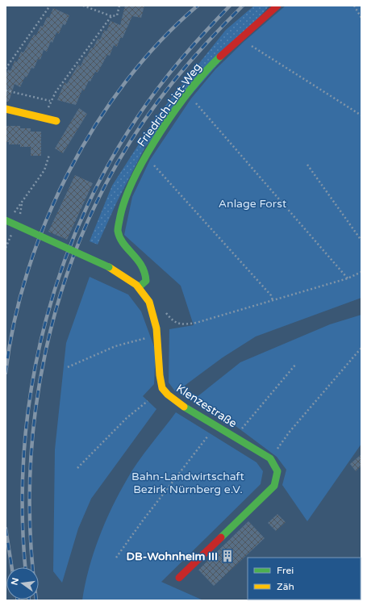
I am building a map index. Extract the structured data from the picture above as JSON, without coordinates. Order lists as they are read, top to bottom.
{
  "streets": {
    "street": ["Friedrich-List-Weg", "Klenzestraße"]
  },
  "crossings": [
    ["Friedrich-List-Weg", "Klenzestraße"]
  ],
  "parks": ["Anlage Forst", "Bahn-Landwirtschaft Bezirk Nürnberg e.V."],
  "places": {
    "building": ["DB-Wohnheim III"]
  },
  "legend": ["Frei", "Zäh"],
  "north": "left"
}
